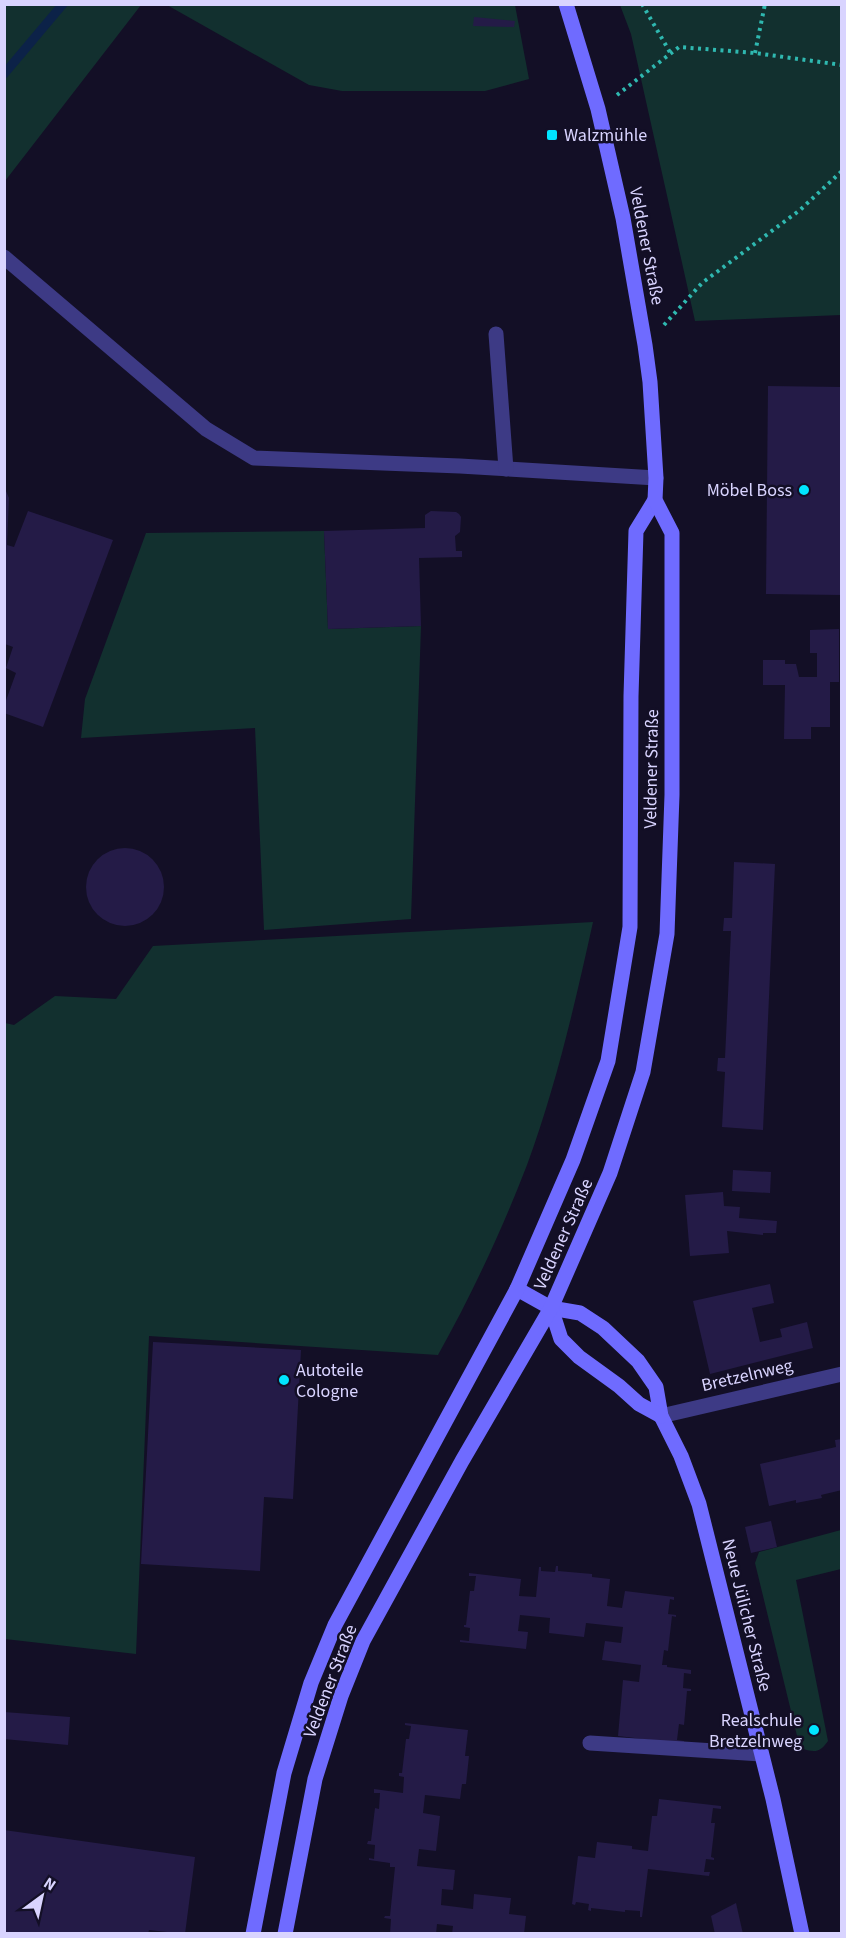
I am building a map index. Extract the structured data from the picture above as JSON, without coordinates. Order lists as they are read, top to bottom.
{
  "streets": {
    "street": ["Veldener Straße", "Bretzelnweg", "Neue Jülicher Straße"]
  },
  "crossings": [
    ["Veldener Straße", "Neue Jülicher Straße"],
    ["Bretzelnweg", "Neue Jülicher Straße"]
  ],
  "places": {
    "transit": ["Walzmühle"],
    "other": ["Möbel Boss", "Autoteile Cologne", "Realschule Bretzelnweg"]
  },
  "north": "top right"
}
